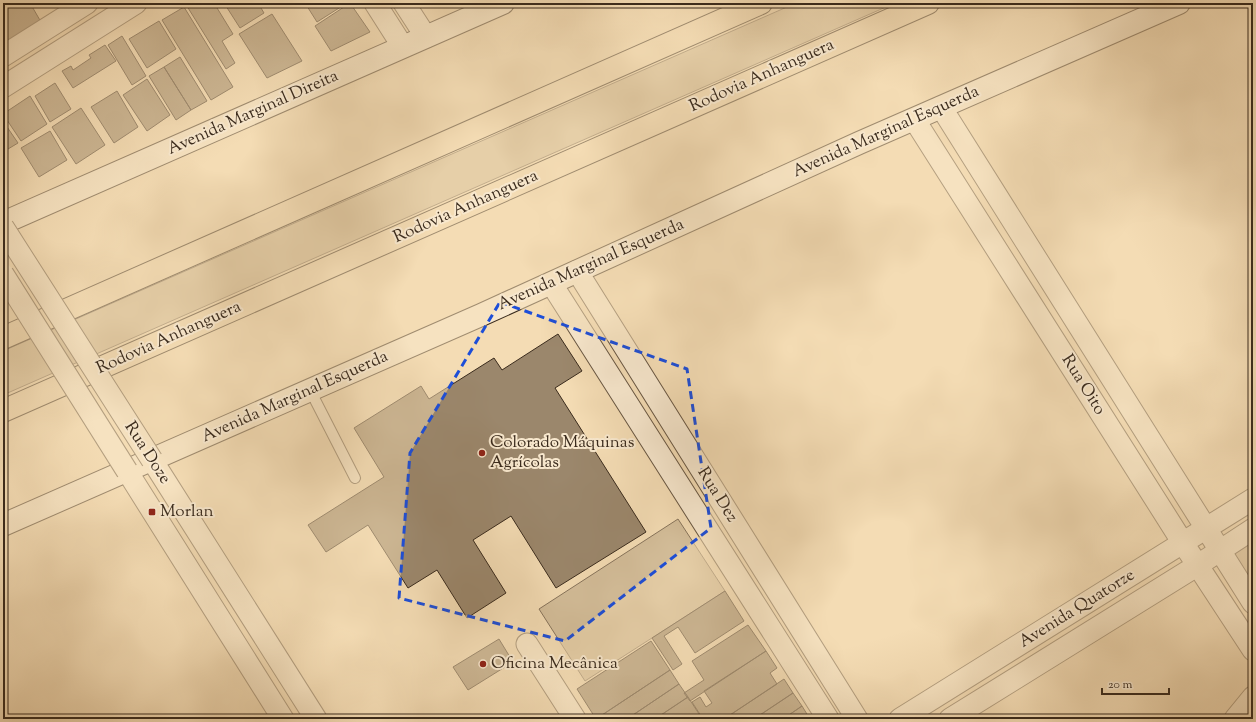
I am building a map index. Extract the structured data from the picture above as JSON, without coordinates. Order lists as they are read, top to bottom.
{
  "streets": {
    "highway": ["Rodovia Anhanguera"],
    "main road": ["Avenida Marginal Direita", "Avenida Marginal Esquerda"],
    "street": [
      "Rua Oito",
      "Rua Doze",
      "Rua Dez",
      "Avenida Quatorze"
    ]
  },
  "crossings": [
    ["Avenida Marginal Esquerda", "Rua Oito"],
    ["Avenida Marginal Esquerda", "Rua Doze"],
    ["Avenida Marginal Esquerda", "Rua Dez"],
    ["Rua Oito", "Avenida Quatorze"]
  ],
  "places": {
    "other": ["Colorado Máquinas Agrícolas", "Oficina Mecânica"],
    "transit": ["Morlan"]
  },
  "scale_bar": "20 m"
}
